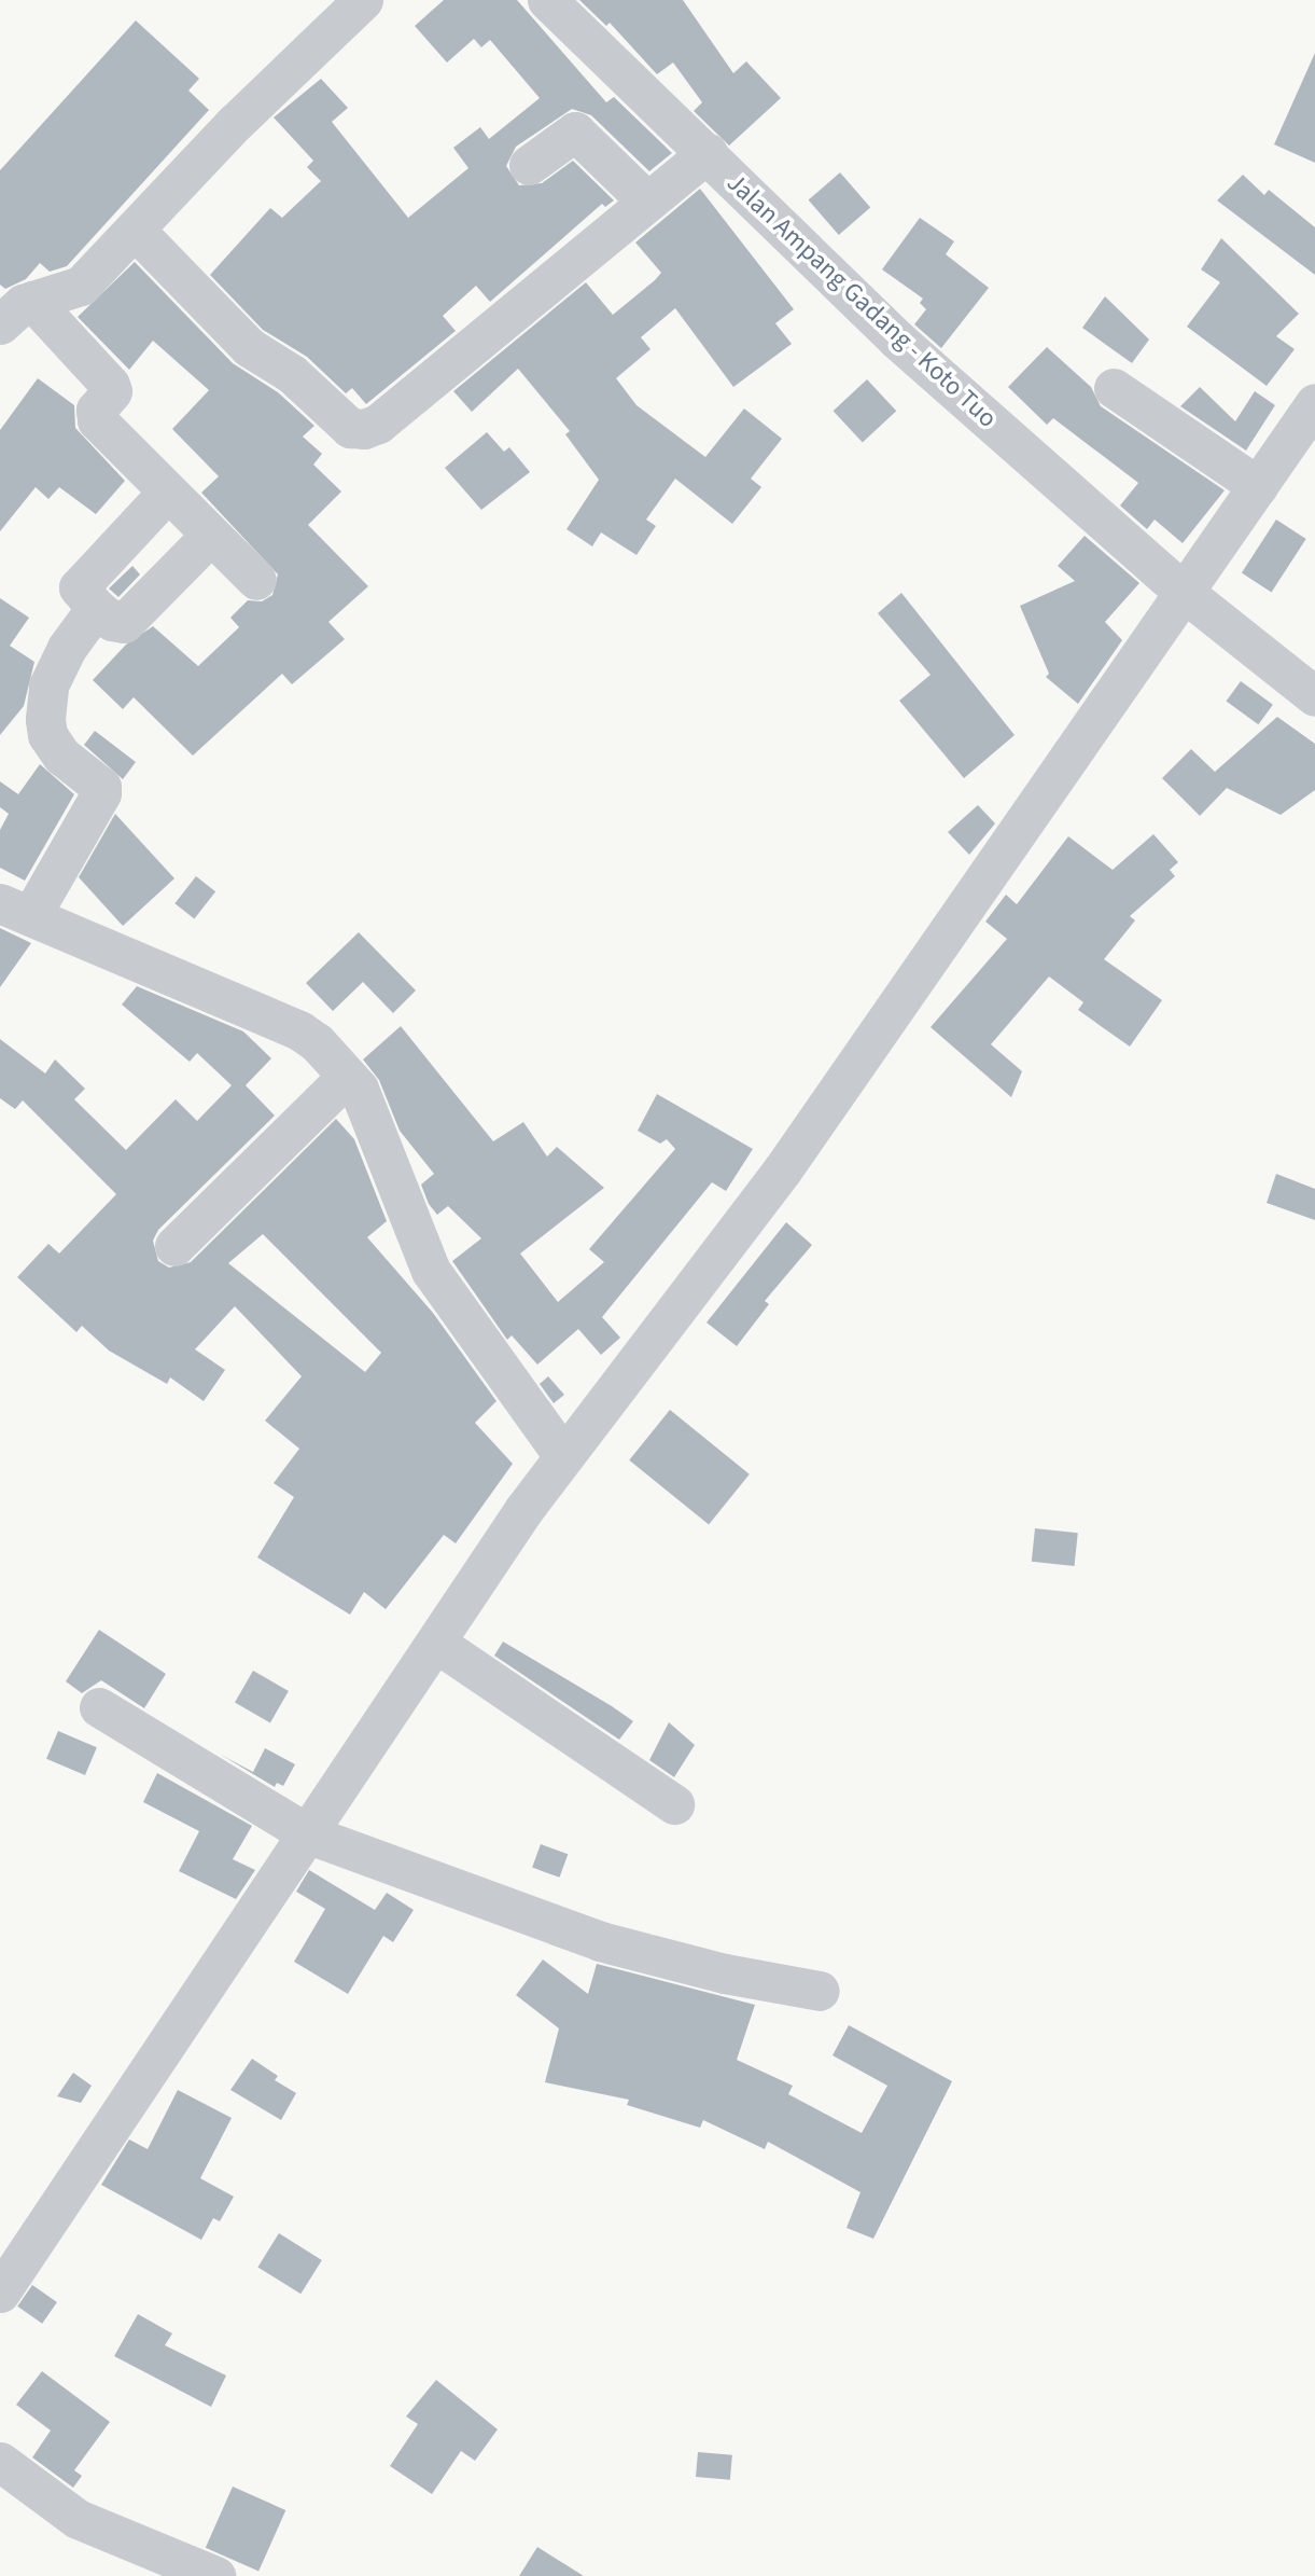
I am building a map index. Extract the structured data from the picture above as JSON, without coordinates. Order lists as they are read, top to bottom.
{
  "streets": {
    "street": ["Jalan Ampang Gadang - Koto Tuo"]
  }
}
